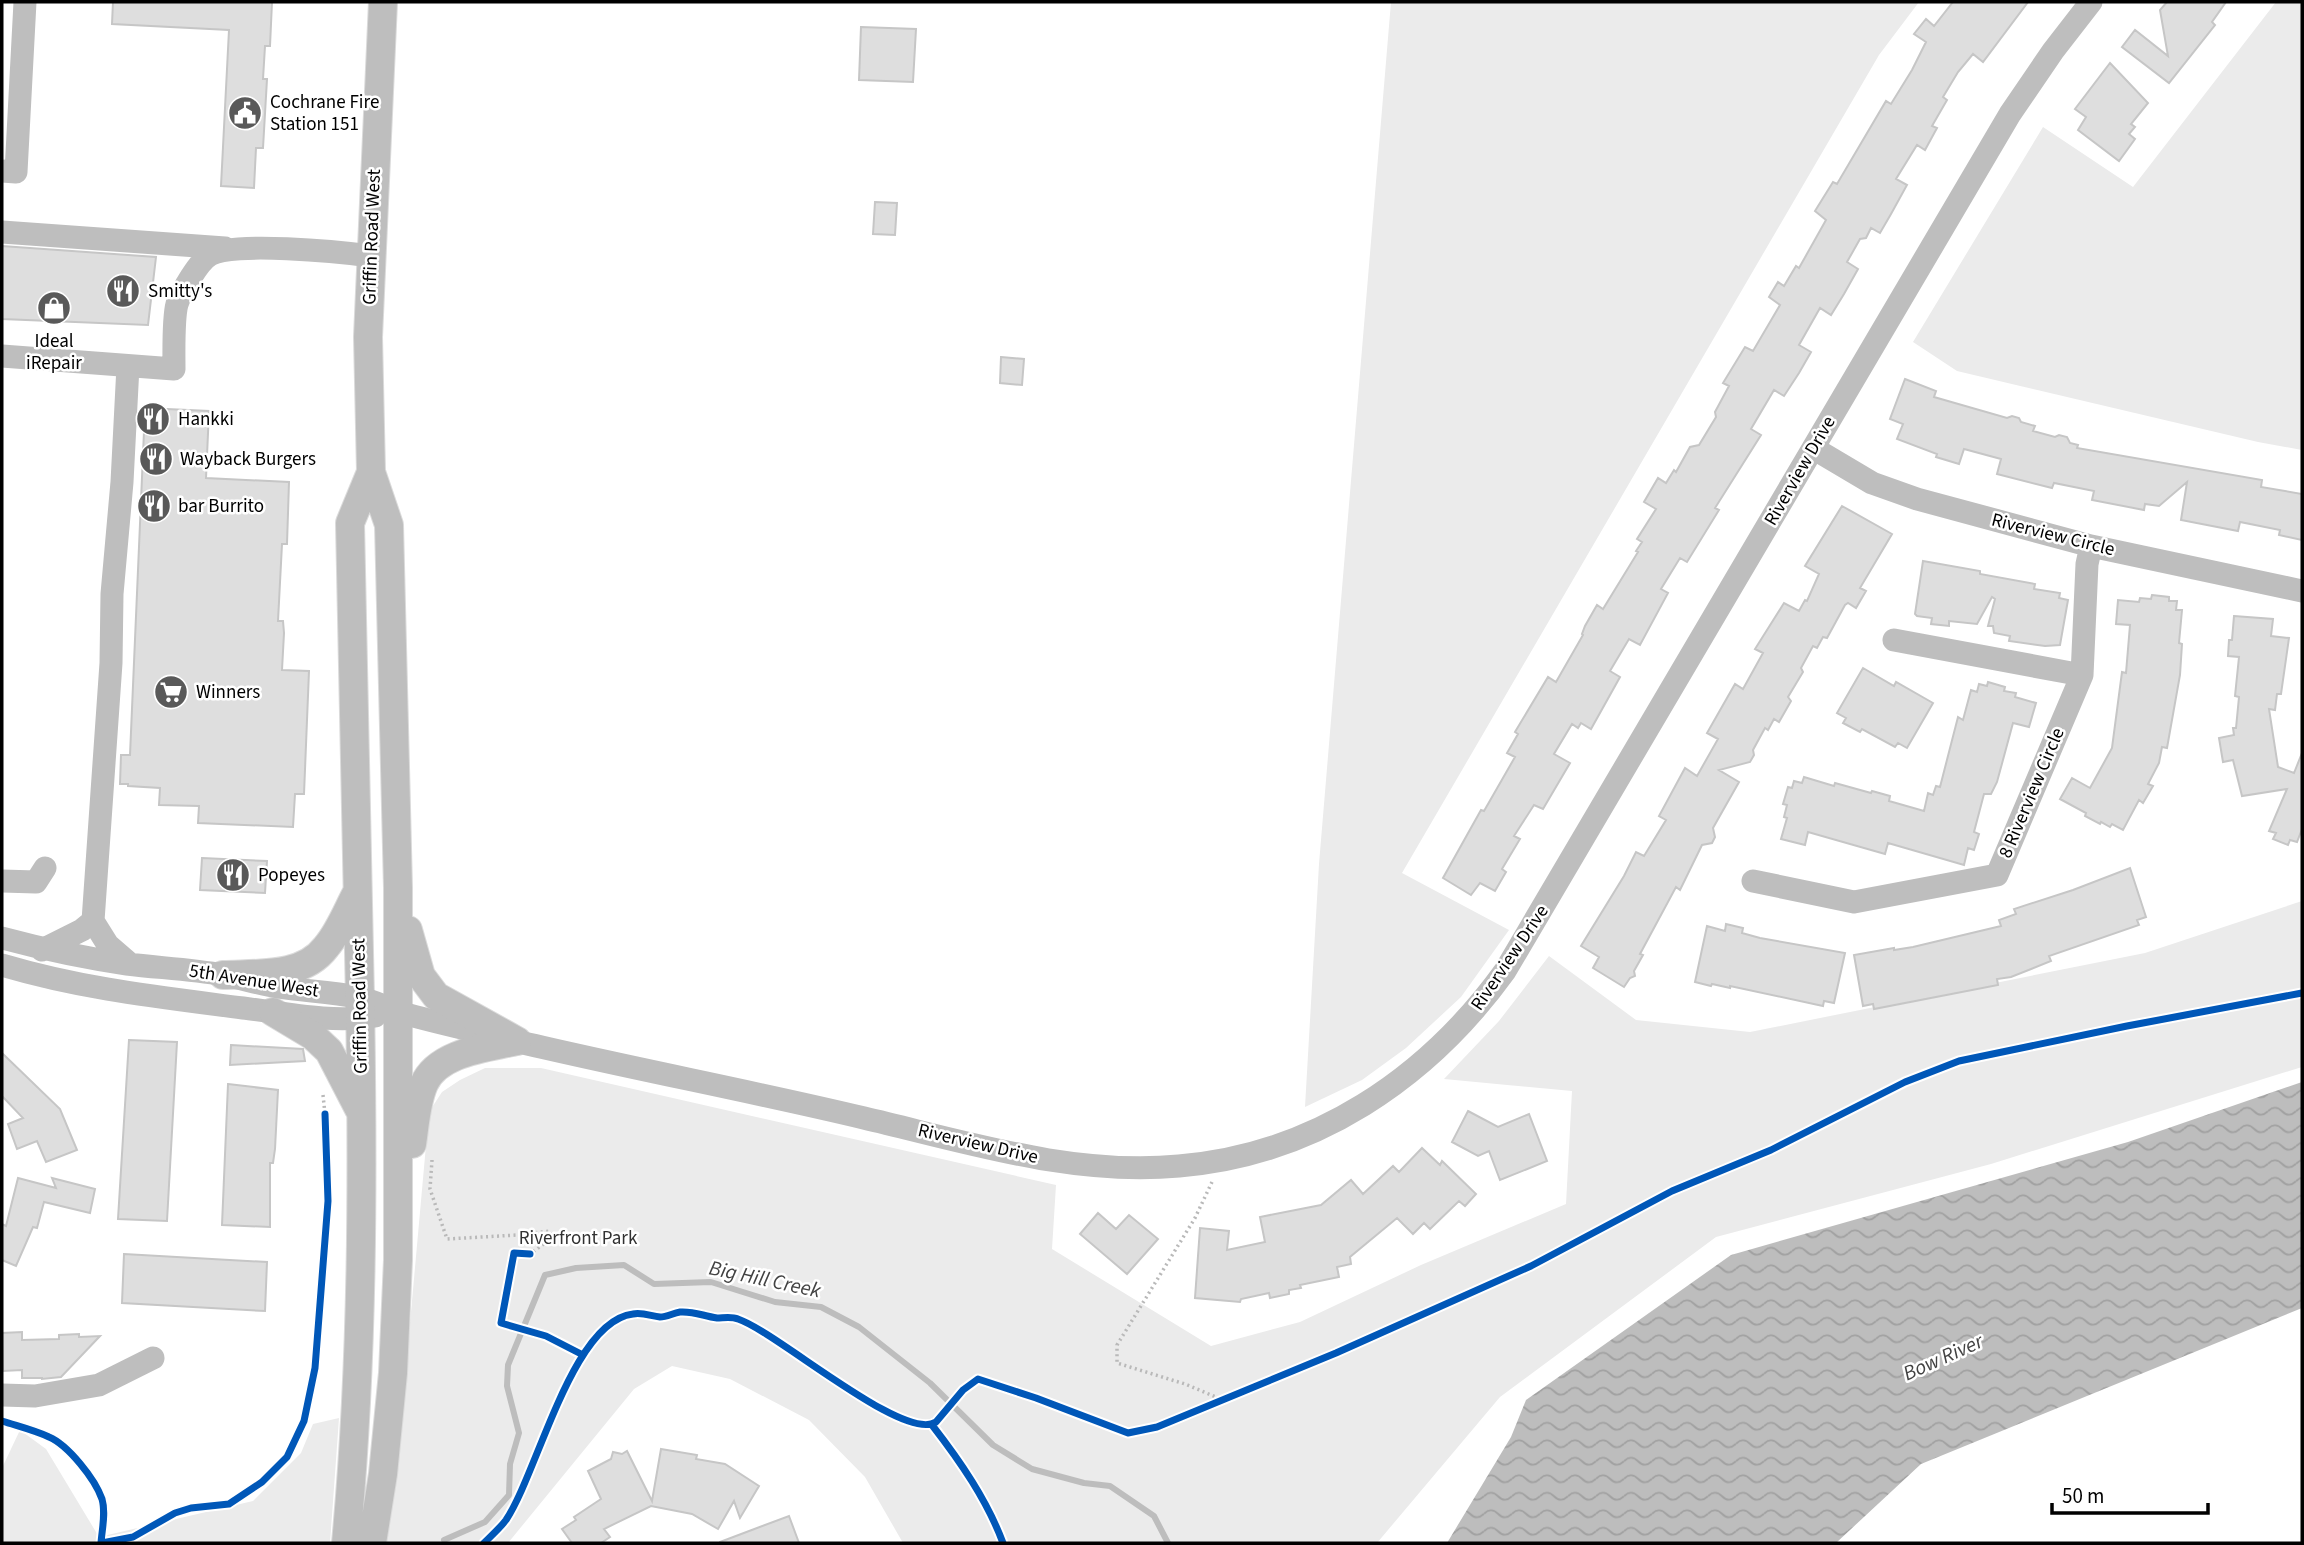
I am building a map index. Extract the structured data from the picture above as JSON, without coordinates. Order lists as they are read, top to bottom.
{
  "streets": {
    "main road": ["Griffin Road West"],
    "street": [
      "Riverview Drive",
      "Riverview Circle",
      "8 Riverview Circle",
      "5th Avenue West"
    ]
  },
  "crossings": [
    ["Griffin Road West", "Riverview Drive"],
    ["Griffin Road West", "5th Avenue West"],
    ["Riverview Drive", "Riverview Circle"],
    ["Riverview Drive", "5th Avenue West"],
    ["Riverview Circle", "8 Riverview Circle"]
  ],
  "water": ["Big Hill Creek", "Bow River"],
  "parks": ["Riverfront Park"],
  "places": {
    "public building": ["Cochrane Fire Station 151"],
    "restaurant": [
      "Smitty's",
      "Hankki",
      "Wayback Burgers",
      "bar Burrito",
      "Popeyes"
    ],
    "shop": ["Ideal iRepair"],
    "supermarket": ["Winners"]
  },
  "scale_bar": "50 m"
}
